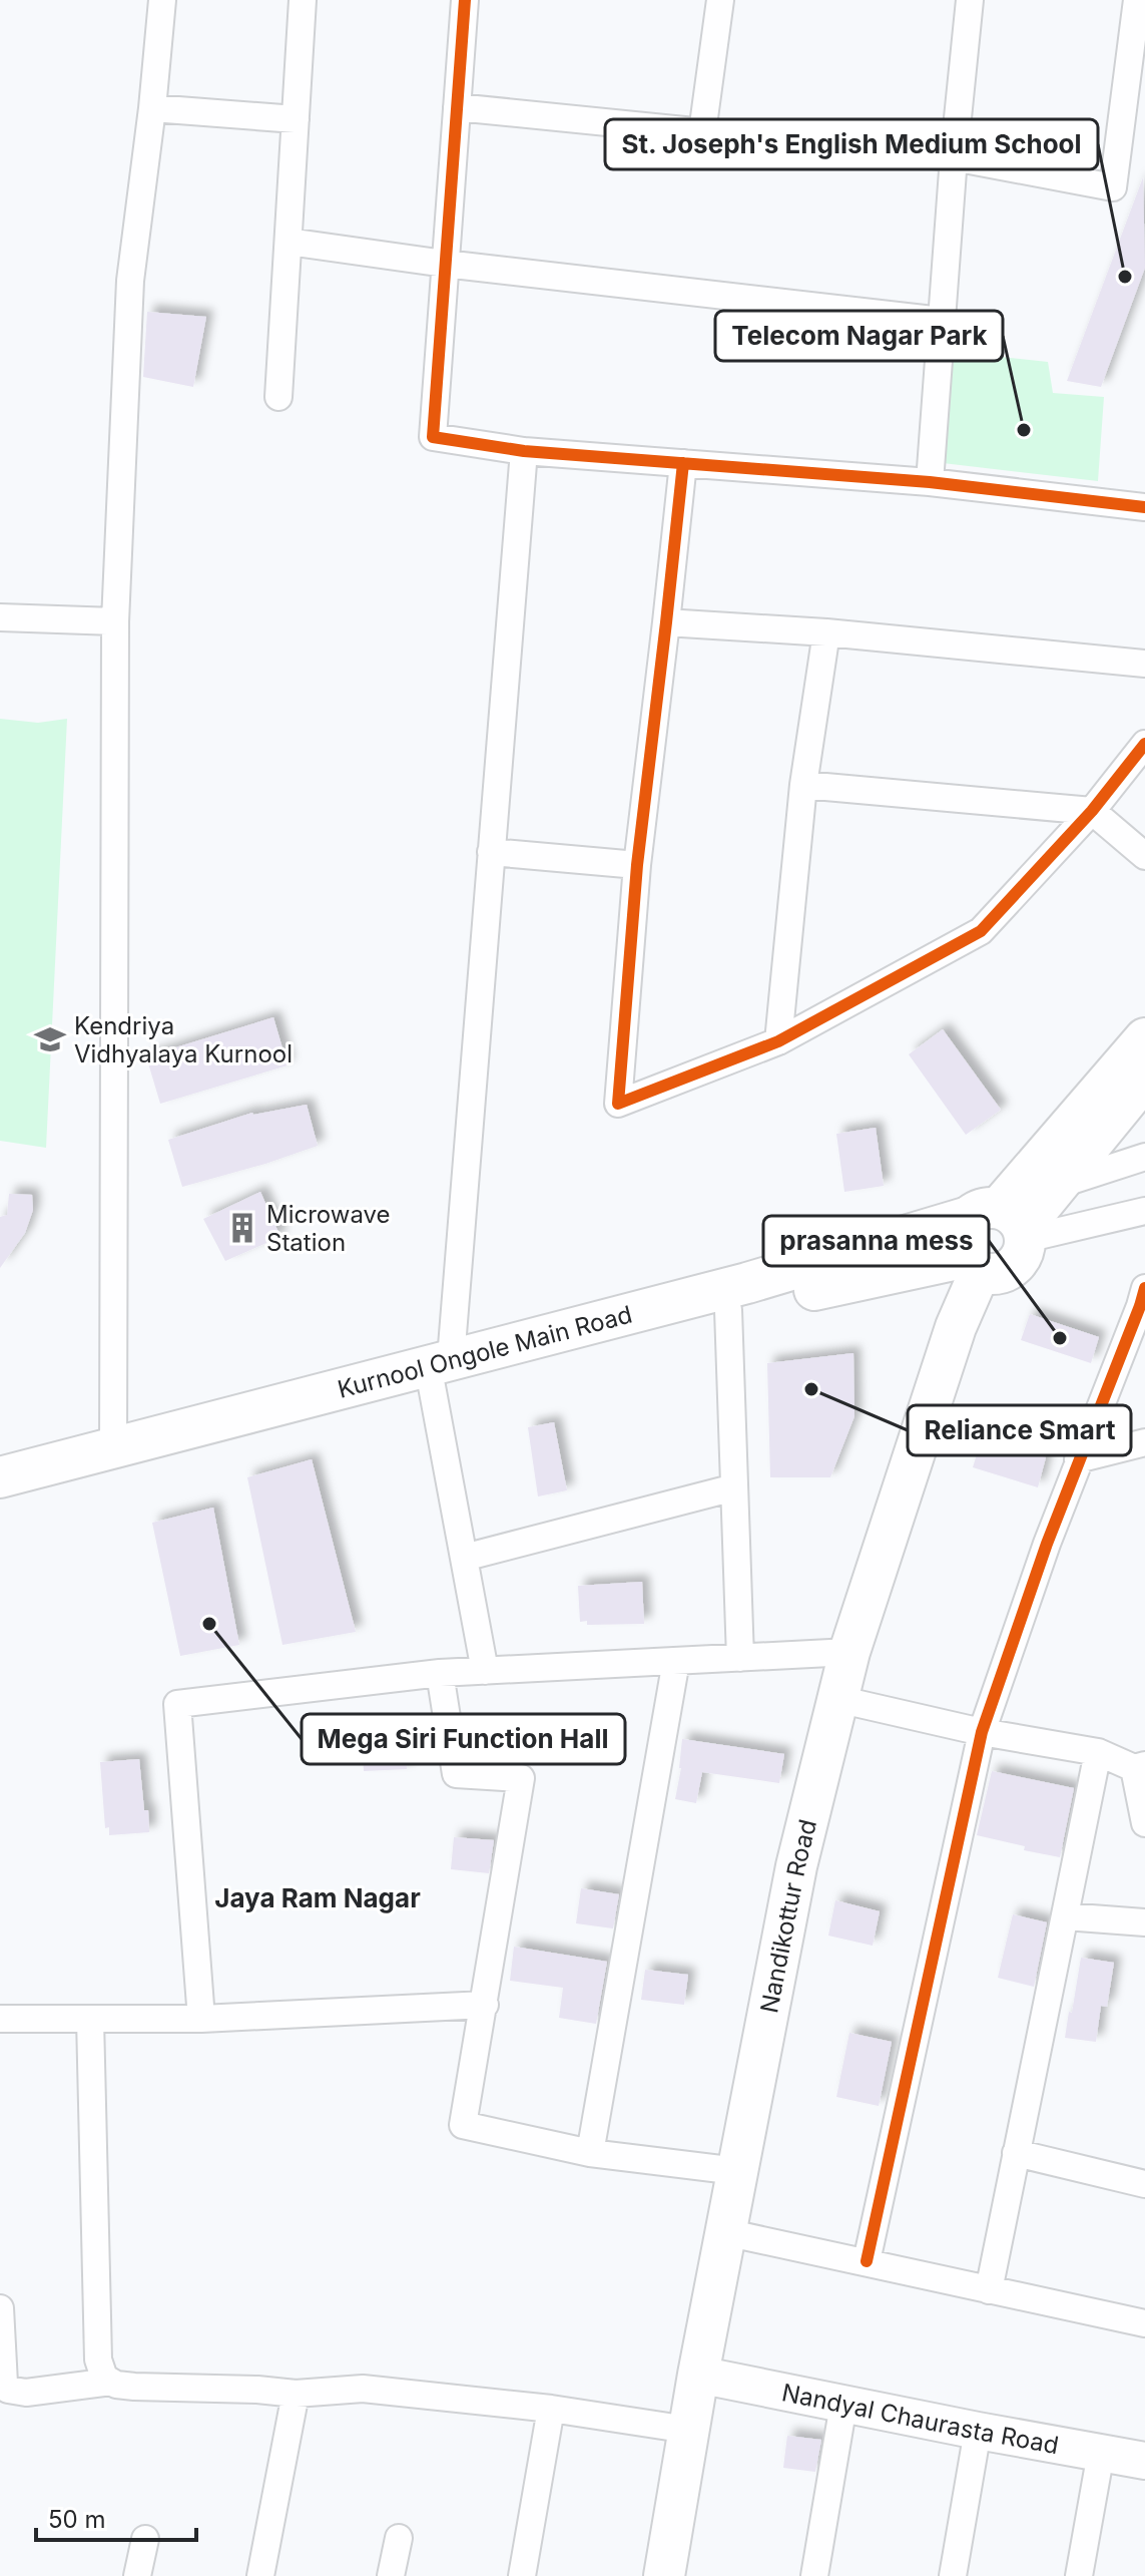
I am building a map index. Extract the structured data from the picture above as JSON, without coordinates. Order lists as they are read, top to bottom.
{
  "streets": {
    "main road": ["Kurnool Ongole Main Road", "Nandikottur Road"],
    "street": ["Nandyal Chaurasta Road"]
  },
  "crossings": [
    ["Kurnool Ongole Main Road", "Nandikottur Road"],
    ["Nandikottur Road", "Nandyal Chaurasta Road"]
  ],
  "districts": ["Jaya Ram Nagar"],
  "places": {
    "other": [
      "St. Joseph's English Medium School",
      "Telecom Nagar Park",
      "prasanna mess",
      "Reliance Smart",
      "Mega Siri Function Hall"
    ],
    "school or university": ["Kendriya Vidhyalaya Kurnool"],
    "building": ["Microwave Station"]
  },
  "scale_bar": "50 m"
}
